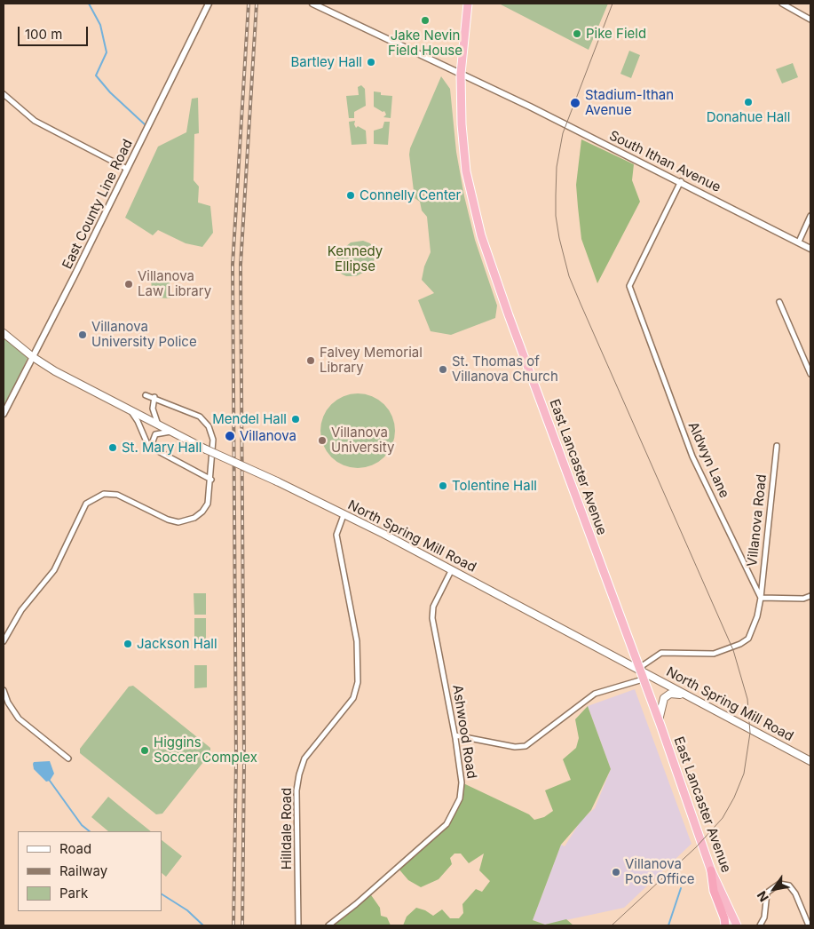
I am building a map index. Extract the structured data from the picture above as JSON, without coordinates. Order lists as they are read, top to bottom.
{
  "streets": {
    "highway": ["East Lancaster Avenue"],
    "main road": ["North Spring Mill Road"],
    "street": [
      "South Ithan Avenue",
      "East County Line Road",
      "Aldwyn Lane",
      "Villanova Road",
      "Ashwood Road",
      "Hilldale Road"
    ]
  },
  "crossings": [
    ["South Ithan Avenue", "Aldwyn Lane"],
    ["South Ithan Avenue", "East Lancaster Avenue"],
    ["East County Line Road", "North Spring Mill Road"],
    ["Aldwyn Lane", "Villanova Road"],
    ["East Lancaster Avenue", "North Spring Mill Road"],
    ["North Spring Mill Road", "Ashwood Road"],
    ["North Spring Mill Road", "Hilldale Road"]
  ],
  "parks": ["Kennedy Ellipse"],
  "places": [
    "Jake Nevin Field House",
    "Pike Field",
    "Bartley Hall",
    "Donahue Hall",
    "Stadium-Ithan Avenue",
    "Connelly Center",
    "Villanova Law Library",
    "Villanova University Police",
    "Falvey Memorial Library",
    "St. Thomas of Villanova Church",
    "Mendel Hall",
    "Villanova",
    "Villanova University",
    "St. Mary Hall",
    "Tolentine Hall",
    "Jackson Hall",
    "Higgins Soccer Complex",
    "Villanova Post Office"
  ],
  "legend": ["Road", "Railway", "Park"],
  "scale_bar": "100 m",
  "north": "bottom left"
}
